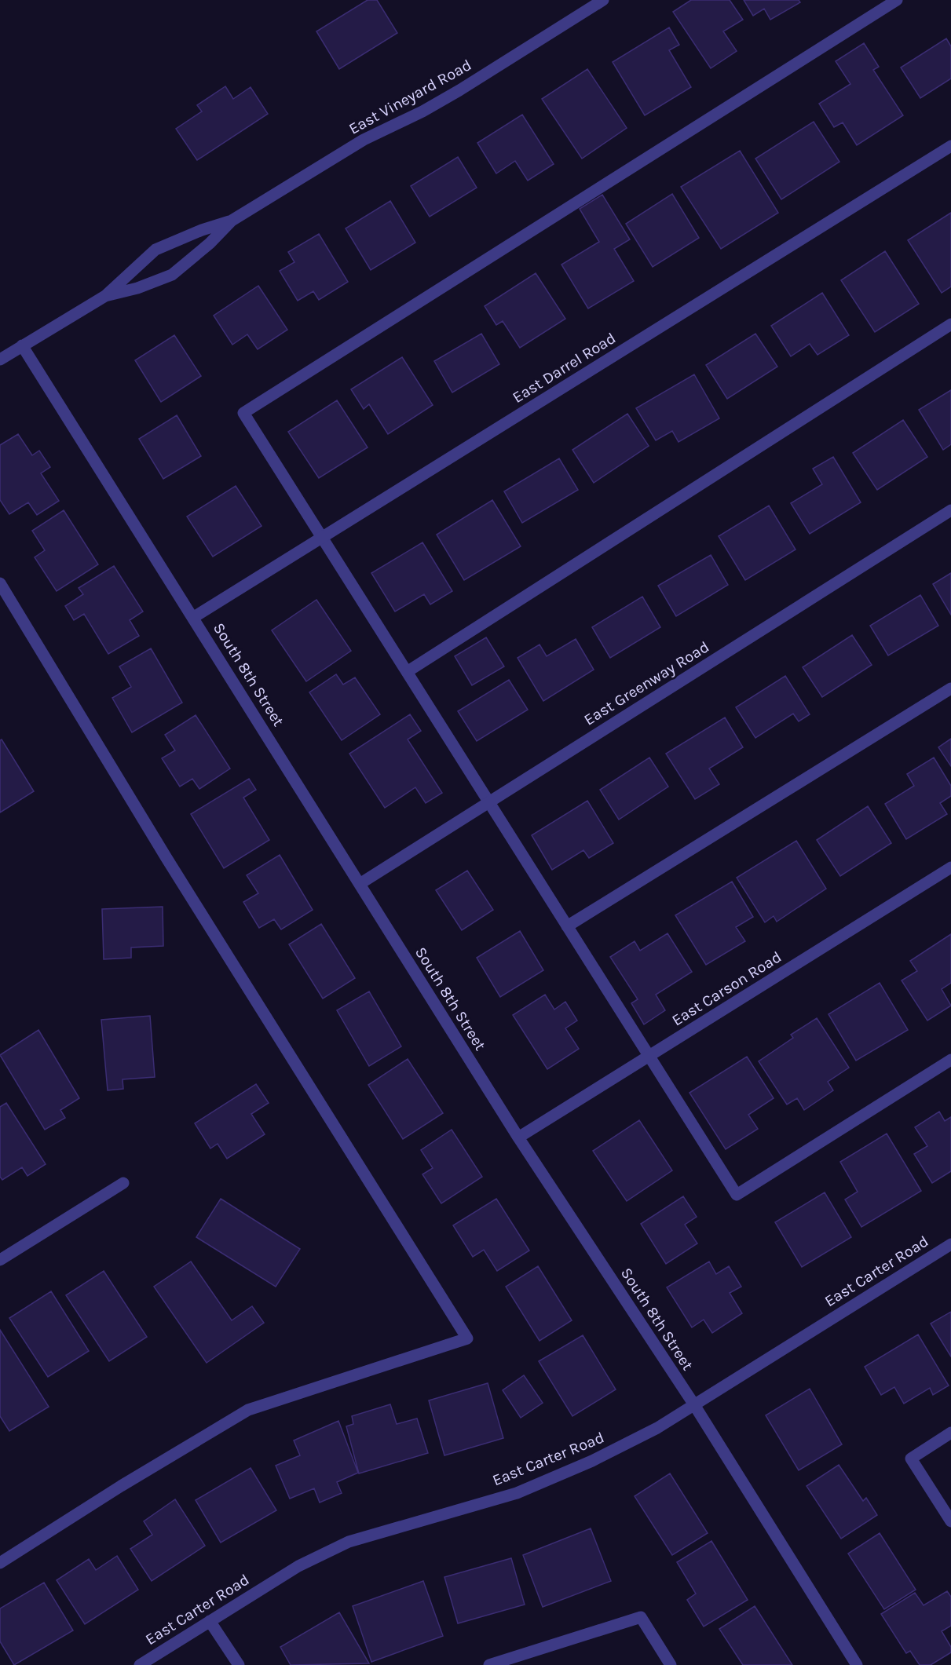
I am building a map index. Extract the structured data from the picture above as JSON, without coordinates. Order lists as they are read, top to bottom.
{
  "streets": {
    "street": [
      "East Vineyard Road",
      "East Darrel Road",
      "South 8th Street",
      "East Greenway Road",
      "East Carson Road",
      "East Carter Road"
    ]
  },
  "crossings": [
    ["East Vineyard Road", "South 8th Street"],
    ["East Darrel Road", "South 8th Street"],
    ["South 8th Street", "East Greenway Road"],
    ["South 8th Street", "East Carson Road"],
    ["South 8th Street", "East Carter Road"]
  ]
}
